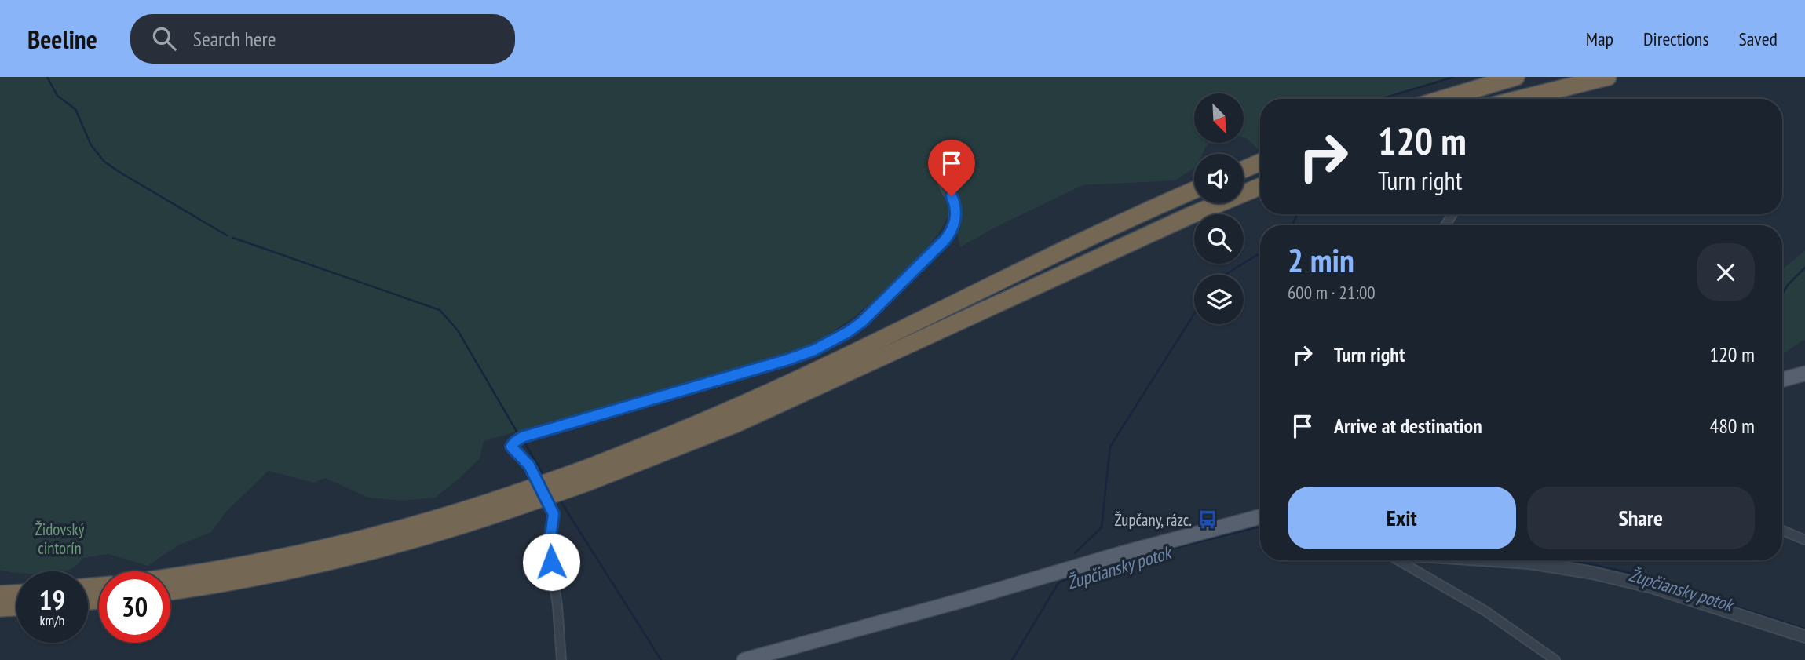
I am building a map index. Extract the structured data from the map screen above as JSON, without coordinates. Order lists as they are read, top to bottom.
{
  "water": ["Župčiansky potok"],
  "parks": ["Židovský cintorín"],
  "places": {
    "bus stop": ["Župčany, rázc."]
  },
  "north": "bottom right",
  "page": {
    "header": "Beeline",
    "search": "Search here",
    "nav": ["Map", "Directions", "Saved"],
    "turn": ["120 m", "Turn right"],
    "heading": ["2 min", "600 m · 21:00"],
    "list": [
      {
        "name": "Turn right",
        "value": "120 m"
      },
      {
        "name": "Arrive at destination",
        "value": "480 m"
      }
    ],
    "buttons": ["Exit", "Share"],
    "speed": "19 km/h",
    "limit": "30"
  }
}
